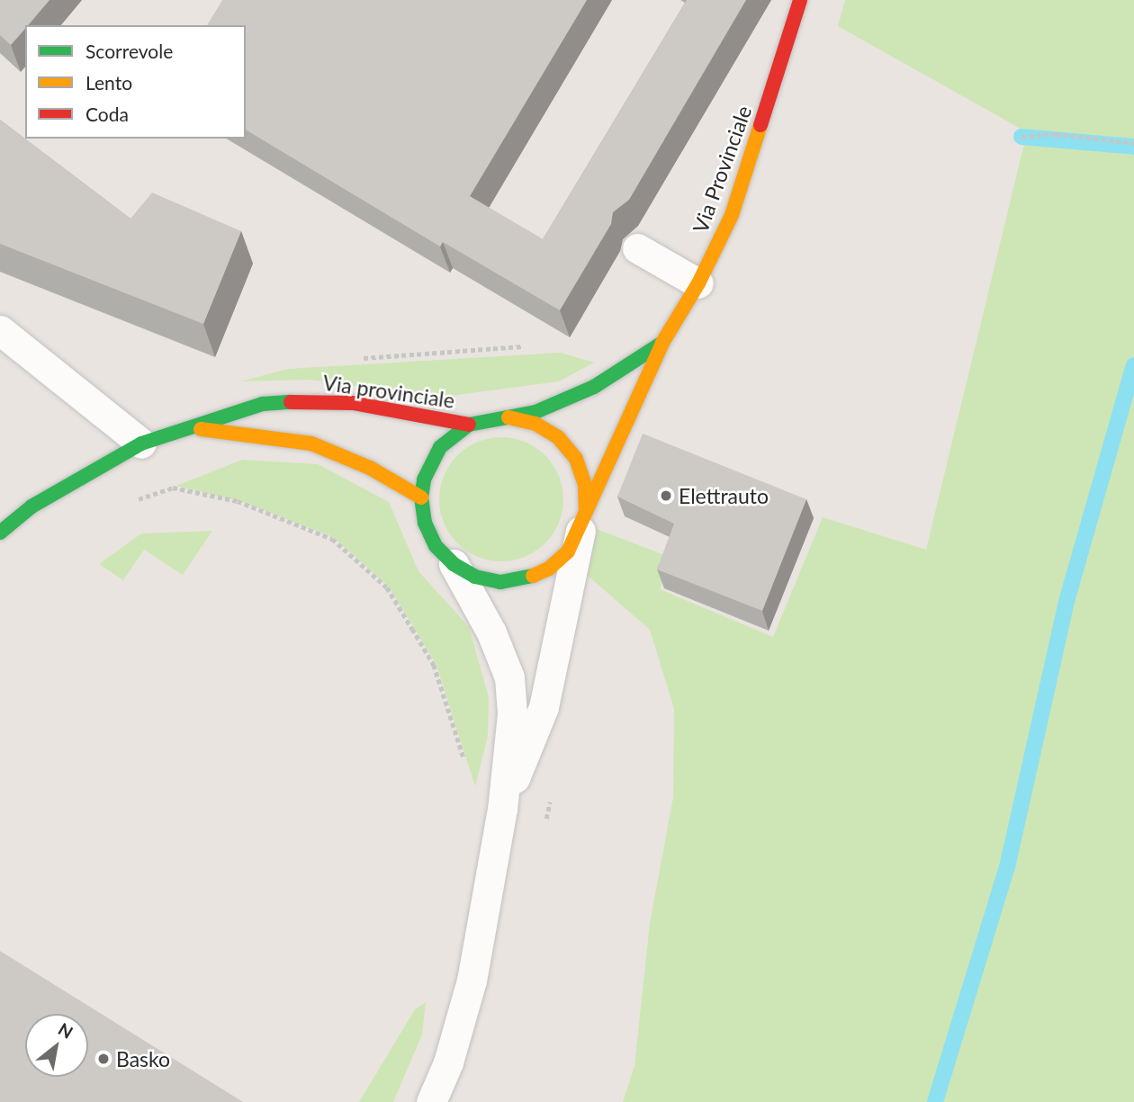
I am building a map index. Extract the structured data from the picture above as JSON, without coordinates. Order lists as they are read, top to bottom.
{
  "streets": {
    "main road": ["Via Provinciale", "Via provinciale"]
  },
  "crossings": [
    ["Via Provinciale", "Via provinciale"]
  ],
  "places": ["Elettrauto", "Basko"],
  "legend": ["Scorrevole", "Lento", "Coda"],
  "north": "top right"
}
